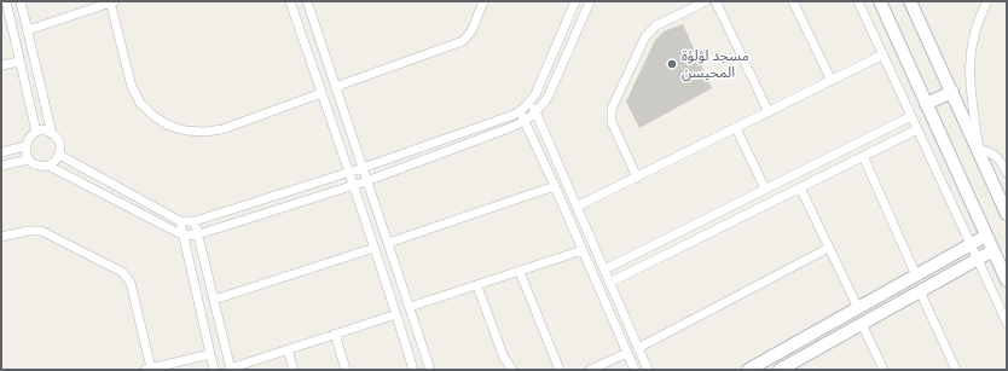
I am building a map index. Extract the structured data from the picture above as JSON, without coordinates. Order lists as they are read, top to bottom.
{
  "places": ["مسجد لؤلؤة المحيسن"]
}
